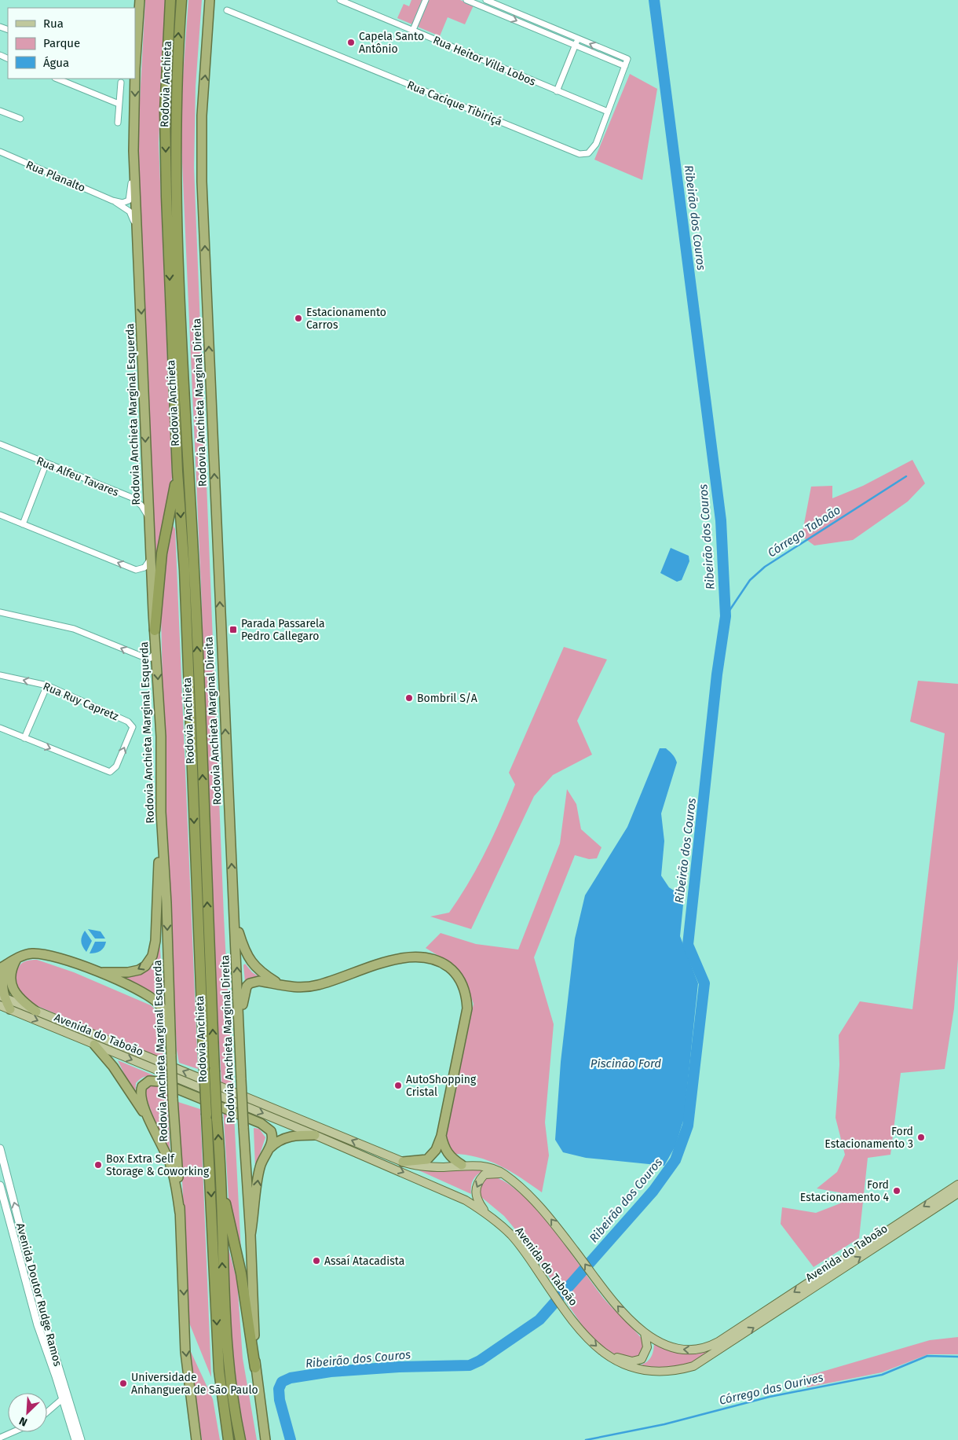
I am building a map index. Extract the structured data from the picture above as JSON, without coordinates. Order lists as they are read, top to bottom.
{
  "streets": {
    "highway": ["Rodovia Anchieta", "Rodovia Anchieta Marginal Direita", "Rodovia Anchieta Marginal Esquerda"],
    "main road": ["Avenida do Taboão"],
    "street": [
      "Rua Heitor Villa Lobos",
      "Rua Cacique Tibiriçá",
      "Rua Planalto",
      "Rua Alfeu Tavares",
      "Rua Ruy Capretz",
      "Avenida Doutor Rudge Ramos"
    ]
  },
  "crossings": [
    ["Rua Heitor Villa Lobos", "Rua Cacique Tibiriçá"],
    ["Rua Planalto", "Rodovia Anchieta Marginal Esquerda"],
    ["Rodovia Anchieta Marginal Esquerda", "Rua Alfeu Tavares"]
  ],
  "one_way": ["Rodovia Anchieta Marginal Direita", "Rodovia Anchieta Marginal Esquerda"],
  "water": [
    "Ribeirão dos Couros",
    "Córrego Taboão",
    "Piscinão Ford",
    "Córrego das Ourives"
  ],
  "places": {
    "other": [
      "Capela Santo Antônio",
      "Estacionamento Carros",
      "Bombril S/A",
      "AutoShopping Cristal",
      "Ford Estacionamento 3",
      "Box Extra Self Storage & Coworking",
      "Ford Estacionamento 4",
      "Assaí Atacadista",
      "Universidade Anhanguera de São Paulo"
    ],
    "transit": ["Parada Passarela Pedro Callegaro"]
  },
  "legend": ["Rua", "Parque", "Água"],
  "north": "bottom left"
}
